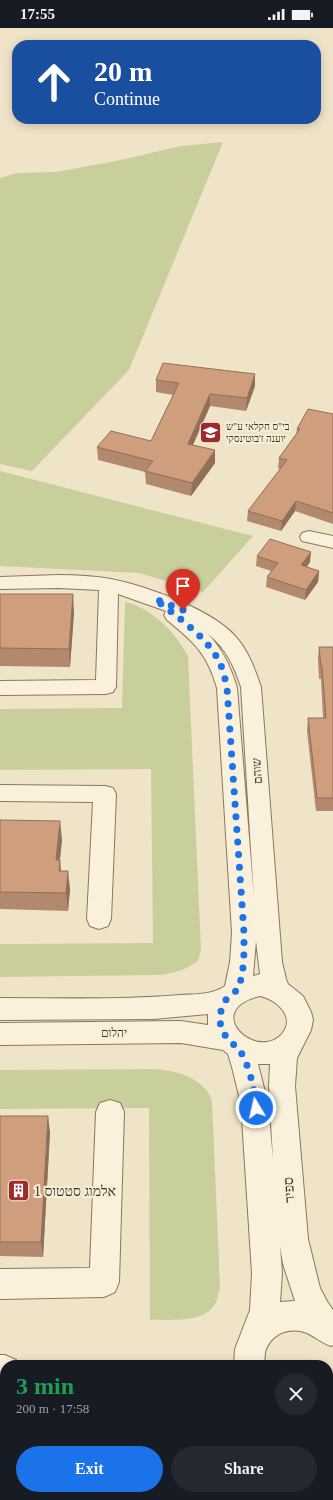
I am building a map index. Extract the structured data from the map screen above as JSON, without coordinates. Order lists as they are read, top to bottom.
{
  "streets": {
    "street": ["שוהם", "יהלום", "ספיר"]
  },
  "crossings": [
    ["שוהם", "יהלום"],
    ["שוהם", "ספיר"],
    ["יהלום", "ספיר"]
  ],
  "places": {
    "school or university": ["בי\"ס חקלאי ע\"ש יוענה ז'בוטינסקי"],
    "building": ["אלמוג סטטוס 1"]
  },
  "page": {
    "status": "17:55",
    "turn": ["20 m", "Continue"],
    "heading": ["3 min", "200 m · 17:58"],
    "buttons": ["Exit", "Share"]
  }
}
